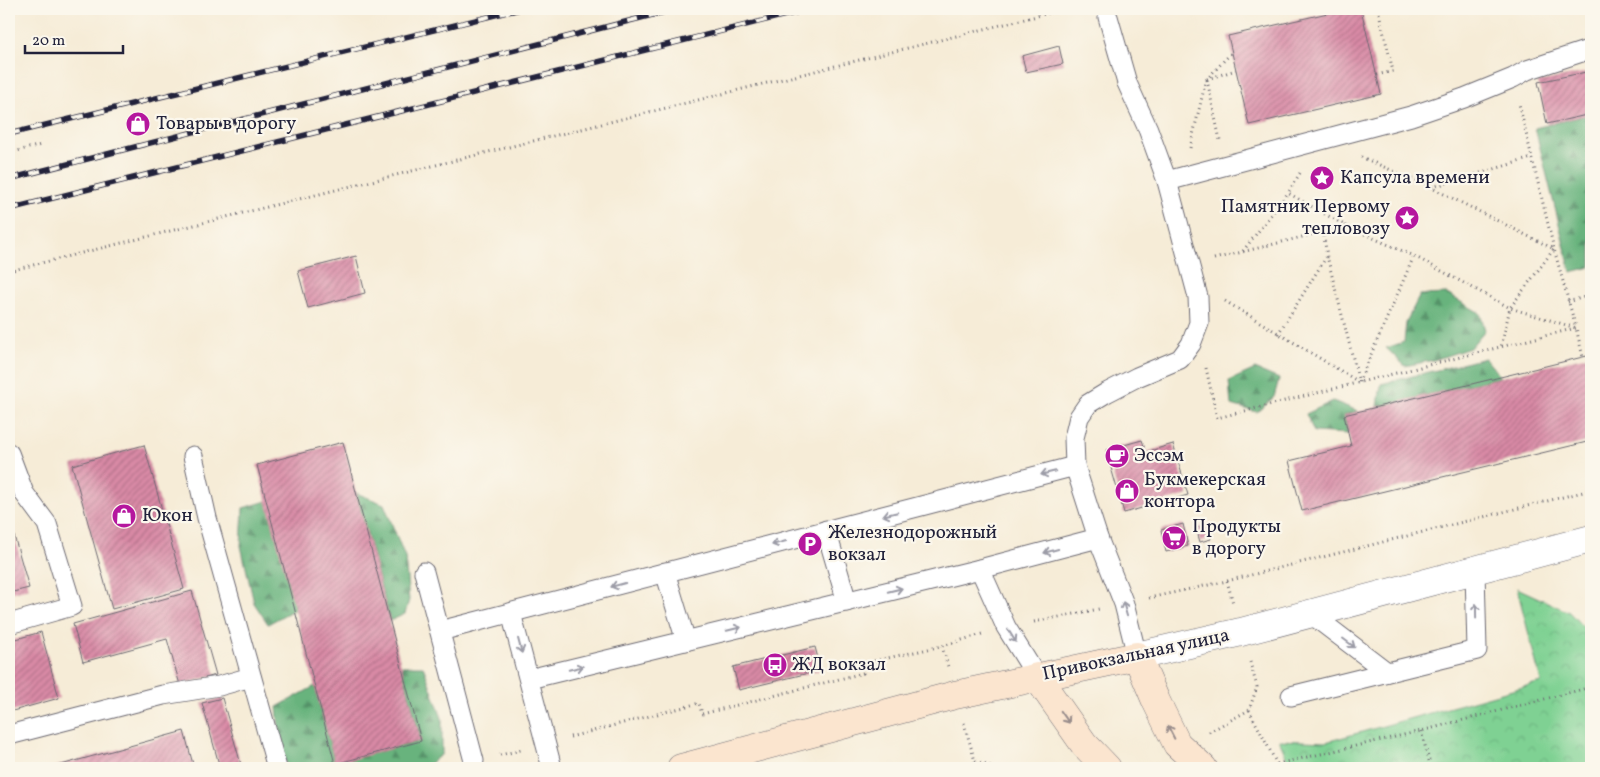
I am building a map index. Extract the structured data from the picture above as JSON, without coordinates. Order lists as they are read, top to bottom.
{
  "streets": {
    "main road": ["Привокзальная улица"]
  },
  "places": {
    "shop": ["Товары в дорогу", "Букмекерская контора", "Юкон"],
    "place": ["Капсула времени", "Памятник Первому тепловозу"],
    "cafe": ["Эссэм"],
    "supermarket": ["Продукты в дорогу"],
    "parking": ["Железнодорожный вокзал"],
    "bus stop": ["ЖД вокзал"]
  },
  "scale_bar": "20 m"
}
